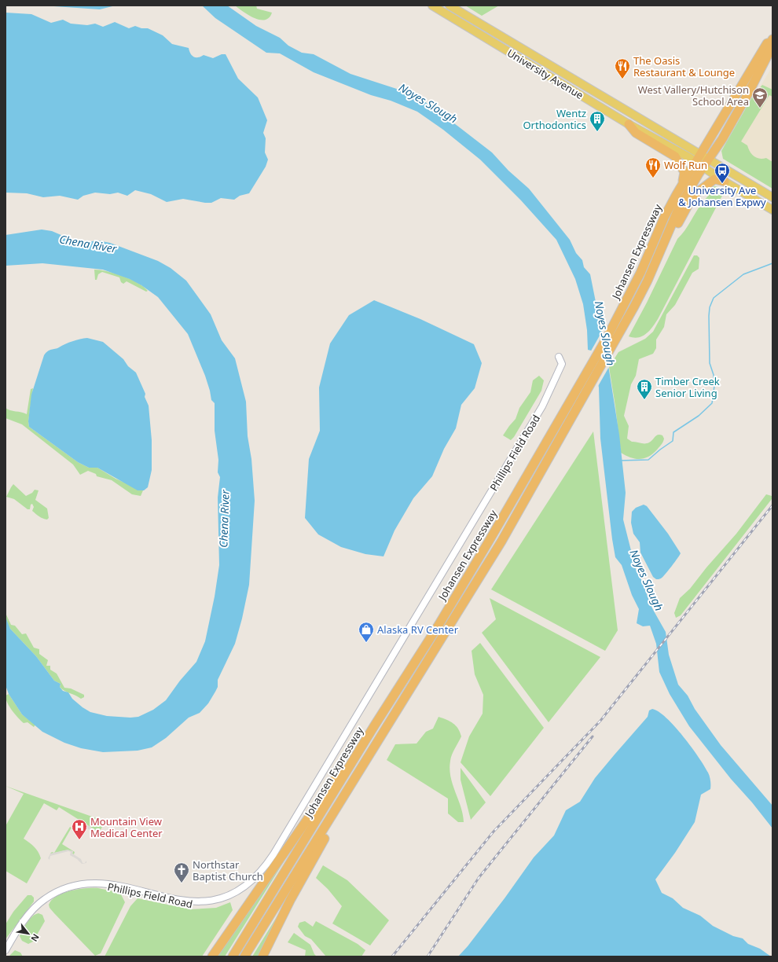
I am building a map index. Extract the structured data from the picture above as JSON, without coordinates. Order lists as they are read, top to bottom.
{
  "streets": {
    "highway": ["Johansen Expressway"],
    "main road": ["University Avenue"],
    "street": ["Phillips Field Road"]
  },
  "crossings": [
    ["University Avenue", "Johansen Expressway"]
  ],
  "water": ["Noyes Slough", "Chena River"],
  "places": {
    "restaurant": ["The Oasis Restaurant & Lounge", "Wolf Run"],
    "school or university": ["West Vallery/Hutchison School Area"],
    "building": ["Wentz Orthodontics", "Timber Creek Senior Living"],
    "bus stop": ["University Ave & Johansen Expwy"],
    "shop": ["Alaska RV Center"],
    "hospital": ["Mountain View Medical Center"],
    "church": ["Northstar Baptist Church"]
  },
  "north": "bottom right"
}
